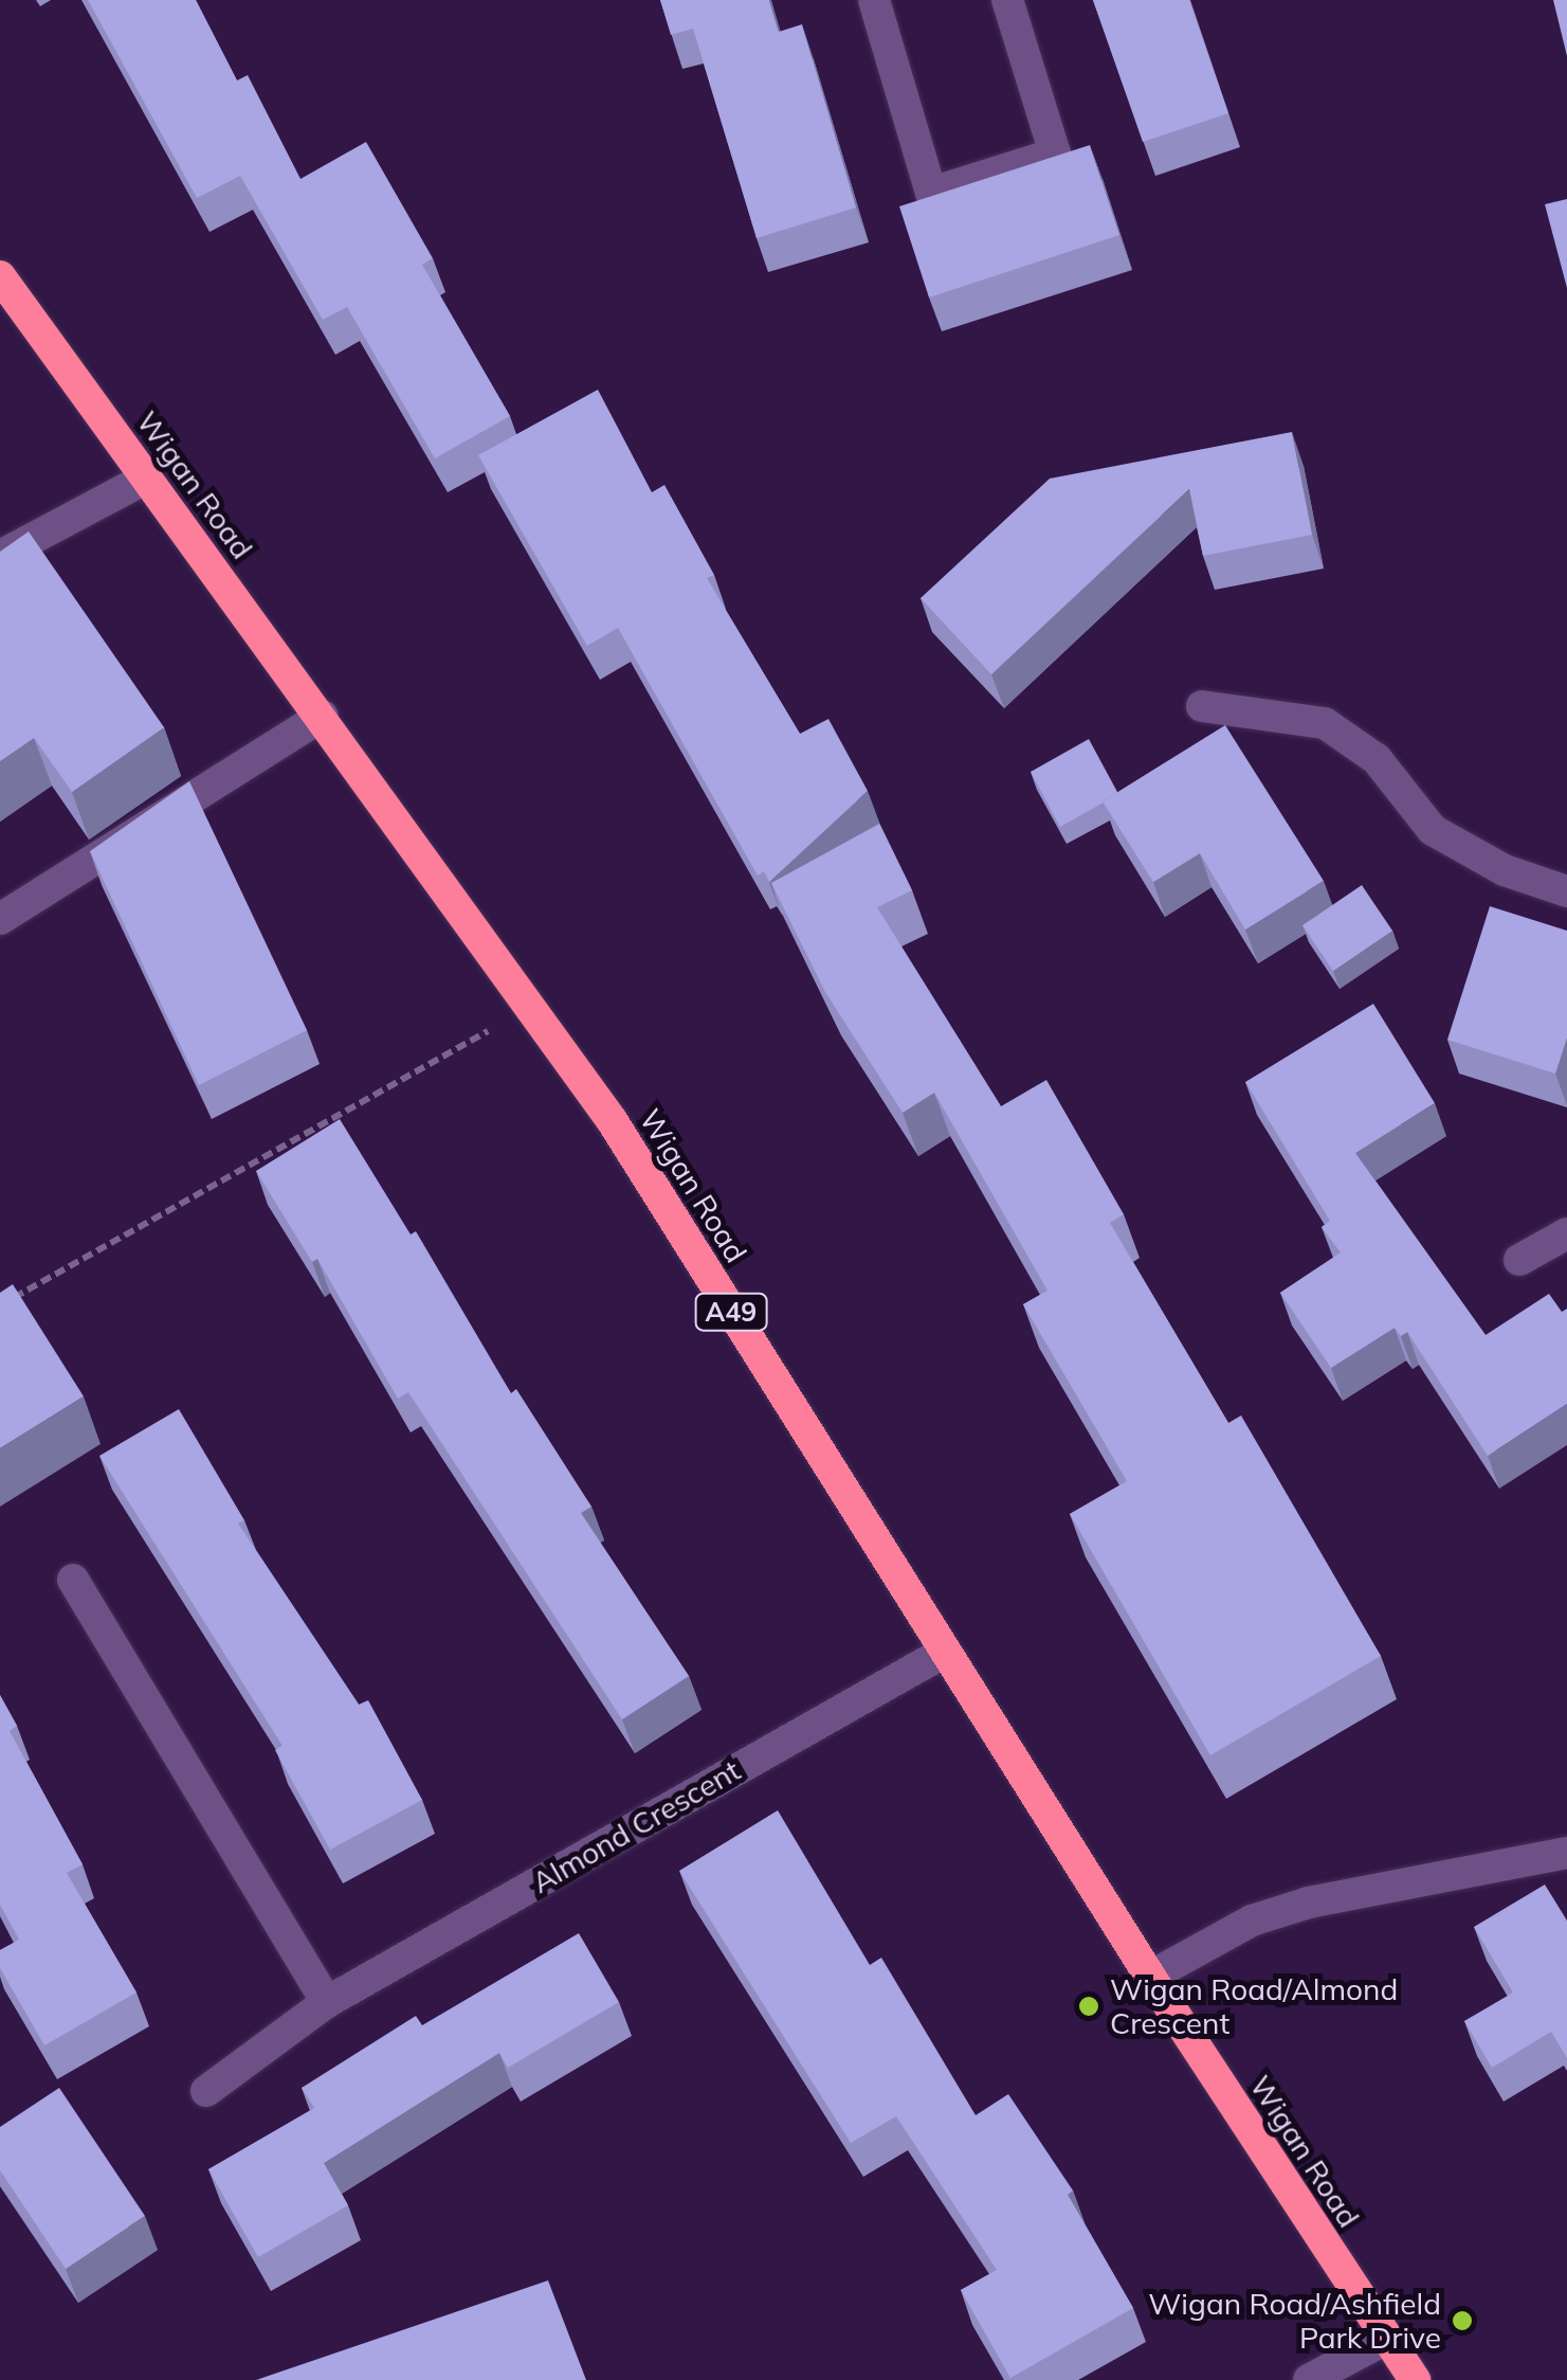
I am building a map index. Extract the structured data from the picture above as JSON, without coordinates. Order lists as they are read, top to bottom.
{
  "streets": {
    "highway": ["Wigan Road", "A49"],
    "street": ["Almond Crescent"]
  },
  "crossings": [
    ["Wigan Road", "Almond Crescent"]
  ],
  "places": ["Wigan Road/Almond Crescent", "Wigan Road/Ashfield Park Drive"]
}
